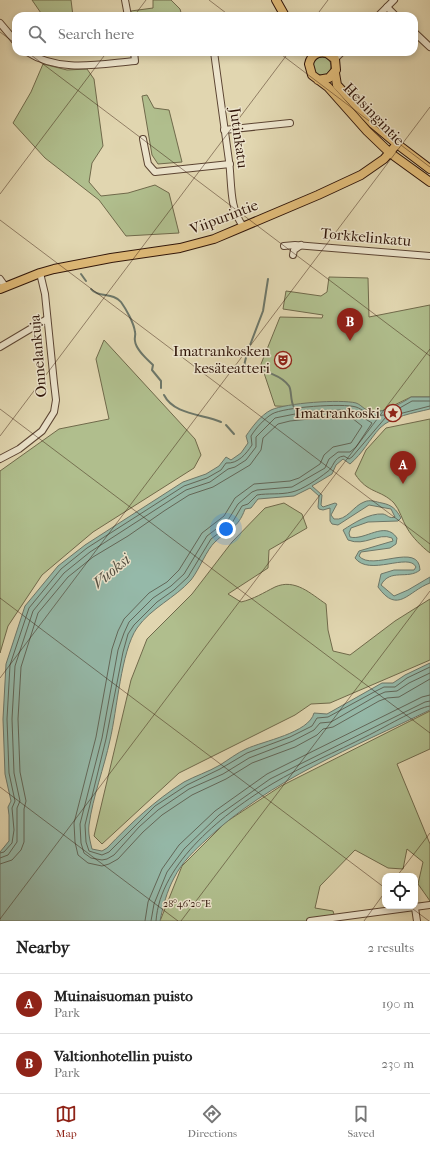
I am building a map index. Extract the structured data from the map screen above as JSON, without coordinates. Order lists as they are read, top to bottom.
{
  "streets": {
    "main road": ["Helsingintie", "Viipurintie"],
    "street": ["Jutinkatu", "Torkkelinkatu", "Onnelankuja"]
  },
  "crossings": [
    ["Helsingintie", "Viipurintie"],
    ["Jutinkatu", "Viipurintie"],
    ["Viipurintie", "Onnelankuja"]
  ],
  "water": ["Vuoksi"],
  "places": {
    "theatre": ["Imatrankosken kesäteatteri"],
    "place": ["Imatrankoski"]
  },
  "page": {
    "search": "Search here",
    "pins": ["B", "A"],
    "heading": ["Nearby", "2 results"],
    "list": [
      {
        "mark": "A",
        "name": "Muinaisuoman puisto",
        "note": "Park",
        "value": "190 m"
      },
      {
        "mark": "B",
        "name": "Valtionhotellin puisto",
        "note": "Park",
        "value": "230 m"
      }
    ],
    "nav": ["Map", "Directions", "Saved"]
  },
  "coordinates": ["28°46'20\"E"]
}
